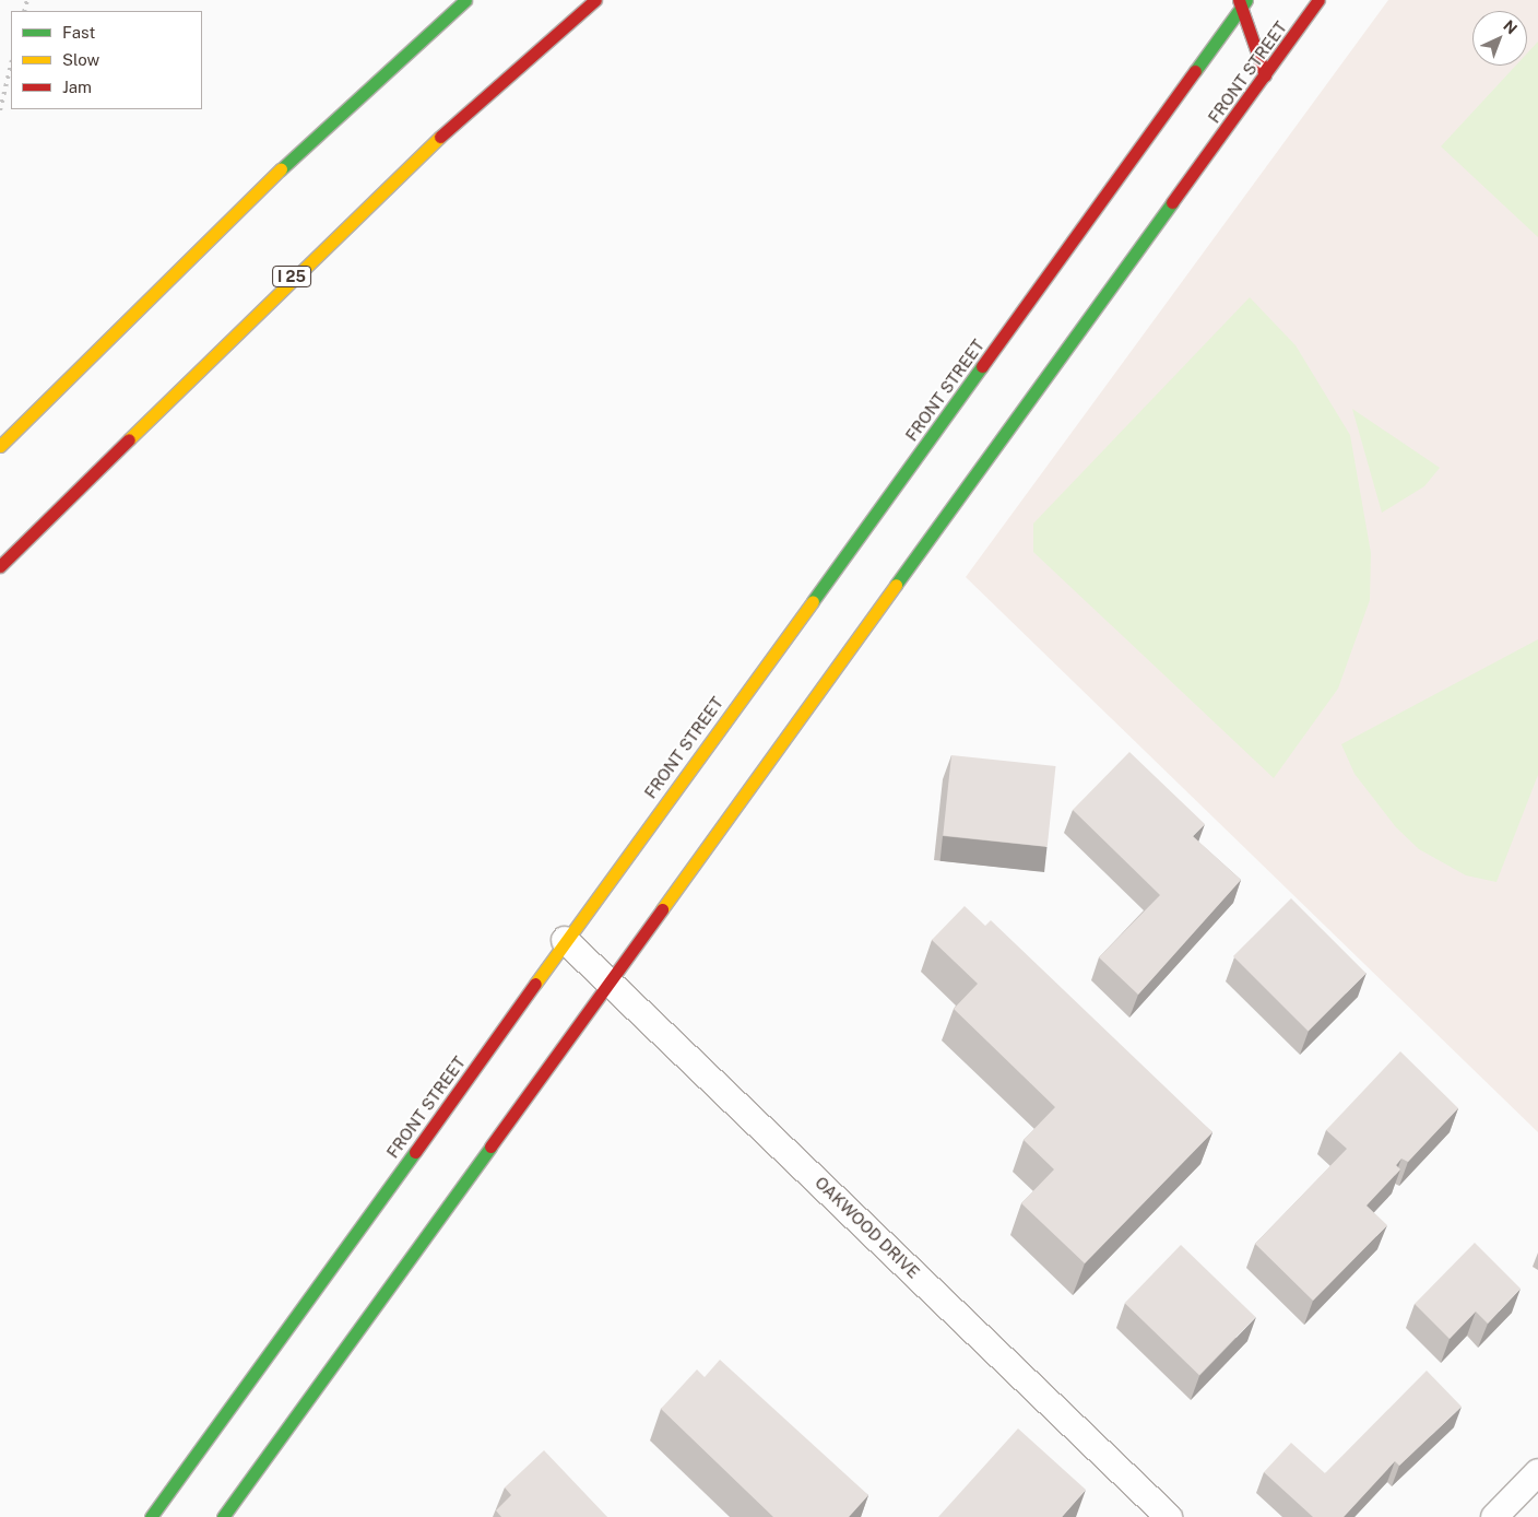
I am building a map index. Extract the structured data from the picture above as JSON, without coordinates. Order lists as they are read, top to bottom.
{
  "streets": {
    "main road": ["FRONT STREET", "I 25"],
    "street": ["OAKWOOD DRIVE"]
  },
  "crossings": [
    ["FRONT STREET", "OAKWOOD DRIVE"]
  ],
  "legend": ["Fast", "Slow", "Jam"],
  "north": "top right"
}
